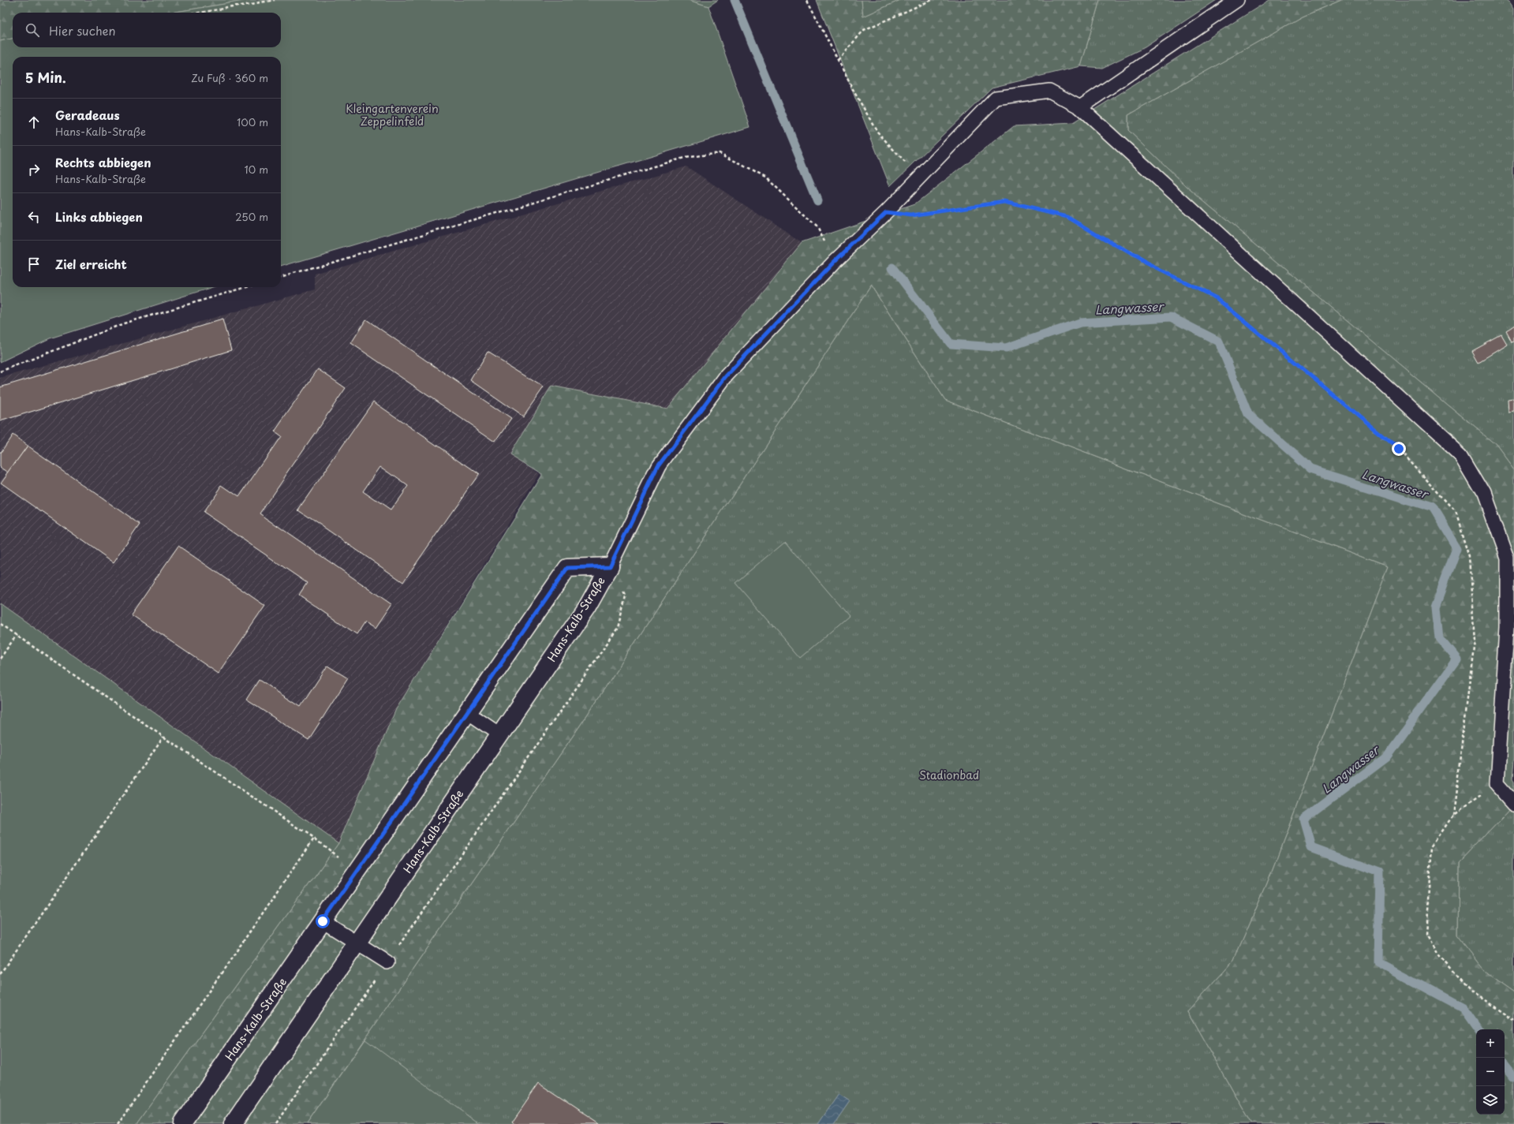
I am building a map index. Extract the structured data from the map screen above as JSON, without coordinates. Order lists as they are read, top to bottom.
{
  "streets": {
    "street": ["Hans-Kalb-Straße"]
  },
  "water": ["Langwasser"],
  "parks": ["Kleingartenverein Zeppelinfeld", "Stadionbad"],
  "page": {
    "search": "Hier suchen",
    "heading": ["5 Min.", "Zu Fuß · 360 m"],
    "list": [
      ["Geradeaus", "Hans-Kalb-Straße", "100 m"],
      ["Rechts abbiegen", "Hans-Kalb-Straße", "10 m"],
      ["Links abbiegen", "250 m"],
      "Ziel erreicht"
    ],
    "map_buttons": ["+", "−"]
  }
}
